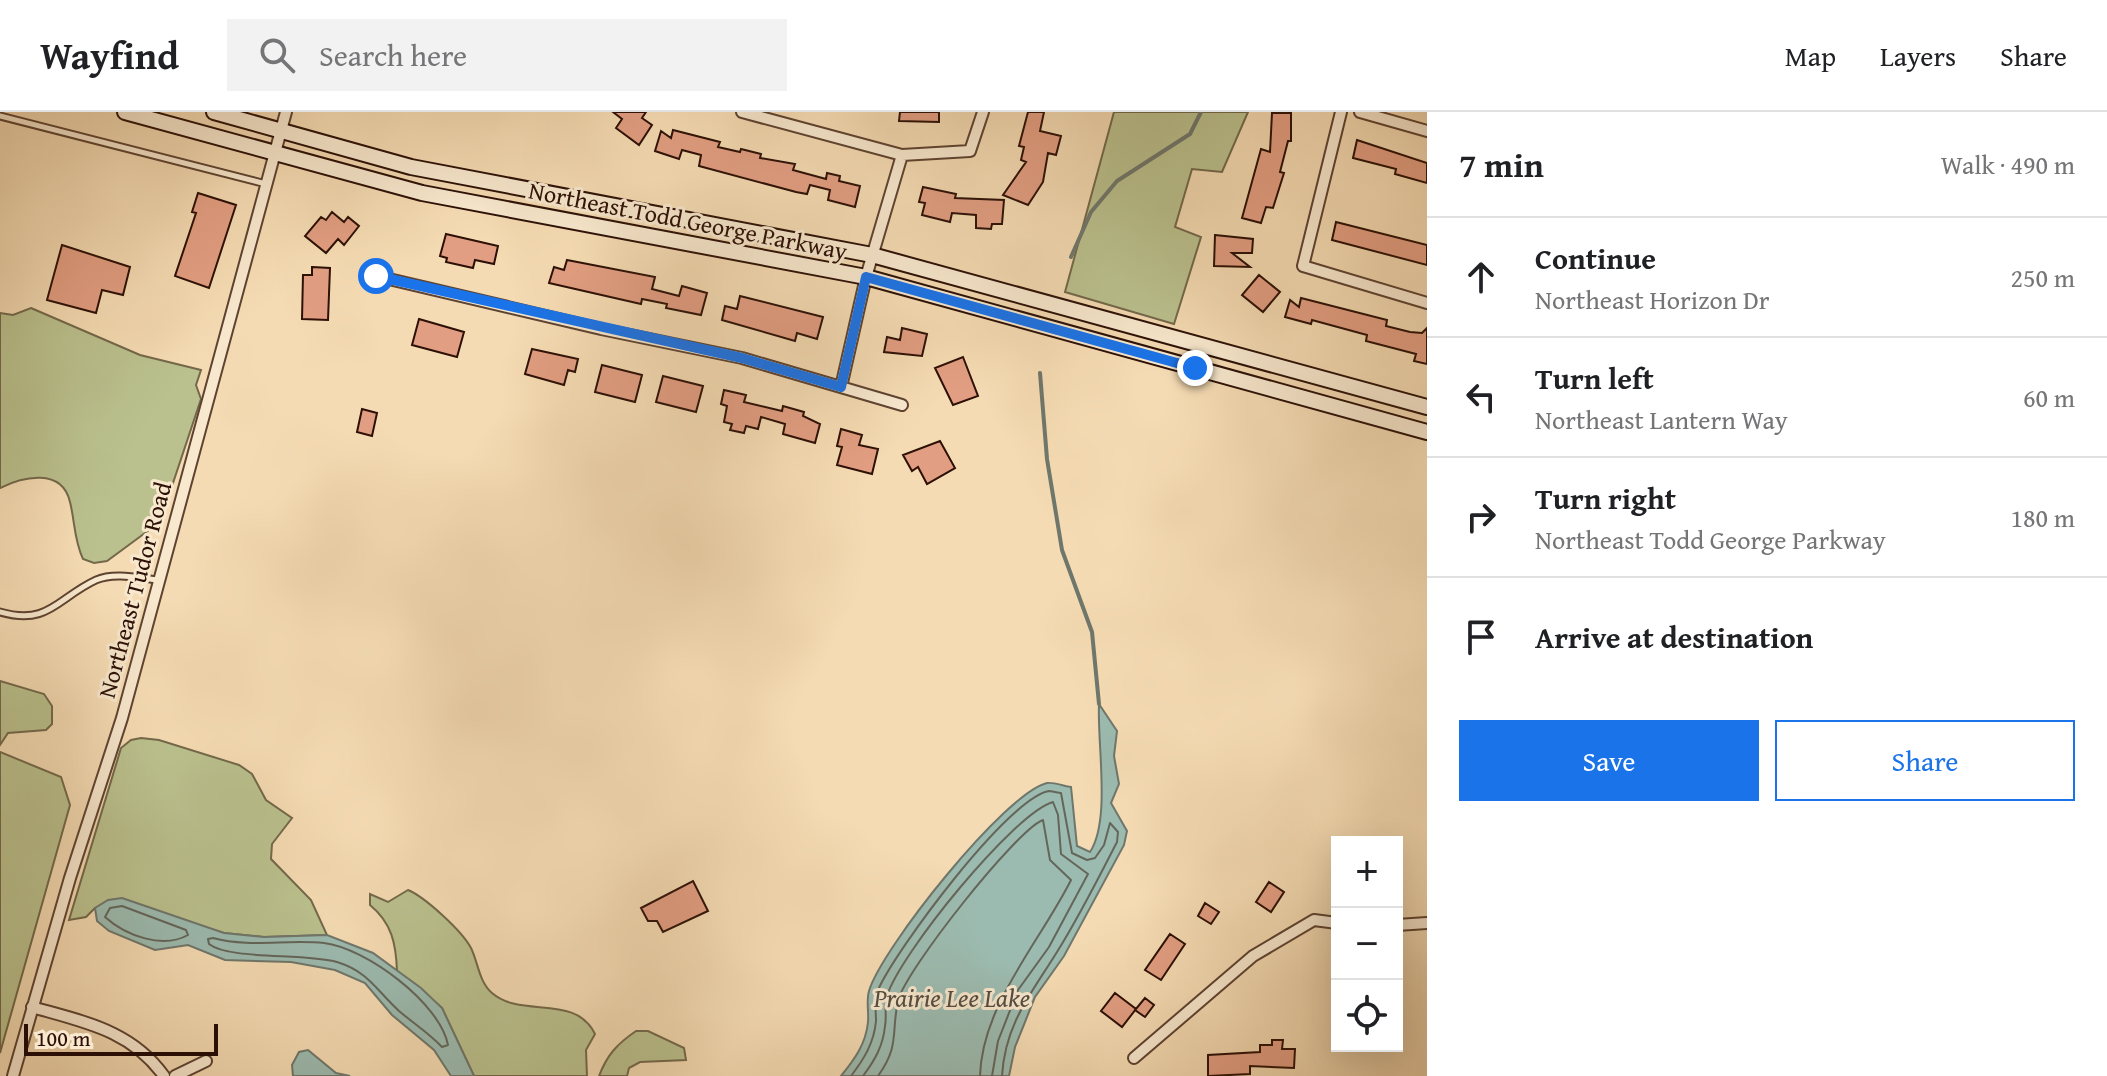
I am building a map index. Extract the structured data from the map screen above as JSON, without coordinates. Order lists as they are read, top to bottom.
{
  "streets": {
    "main road": ["Northeast Todd George Parkway"],
    "street": ["Northeast Tudor Road"]
  },
  "crossings": [
    ["Northeast Todd George Parkway", "Northeast Tudor Road"]
  ],
  "water": ["Prairie Lee Lake"],
  "scale_bar": "100 m",
  "page": {
    "header": "Wayfind",
    "search": "Search here",
    "nav": ["Map", "Layers", "Share"],
    "heading": ["7 min", "Walk · 490 m"],
    "list": [
      ["Continue", "Northeast Horizon Dr", "250 m"],
      ["Turn left", "Northeast Lantern Way", "60 m"],
      ["Turn right", "Northeast Todd George Parkway", "180 m"],
      "Arrive at destination"
    ],
    "buttons": ["Save", "Share"],
    "map_buttons": ["+", "−"],
    "scale": "100 m"
  }
}
